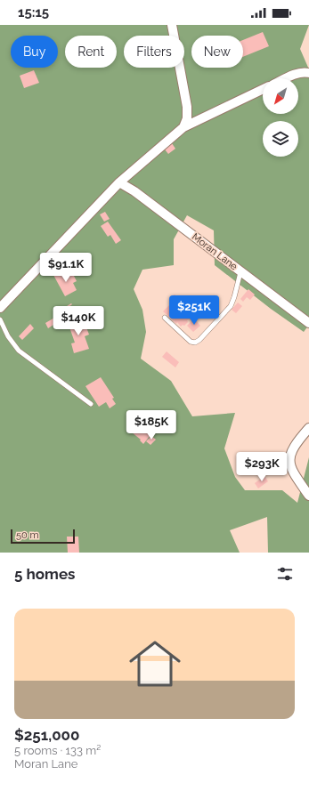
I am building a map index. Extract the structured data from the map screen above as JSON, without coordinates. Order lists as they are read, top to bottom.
{
  "streets": {
    "street": ["Moran Lane"]
  },
  "scale_bar": "50 m",
  "north": "bottom left",
  "page": {
    "status": "15:15",
    "chip": [
      "Buy",
      "Rent",
      "Filters",
      "New"
    ],
    "price": [
      "$91.1K",
      "$251K",
      "$140K",
      "$185K",
      "$293K"
    ],
    "scale": "50 m",
    "heading": "5 homes",
    "list": [
      {
        "name": "$251,000",
        "note": "5 rooms · 133 m² · Moran Lane"
      }
    ]
  }
}
